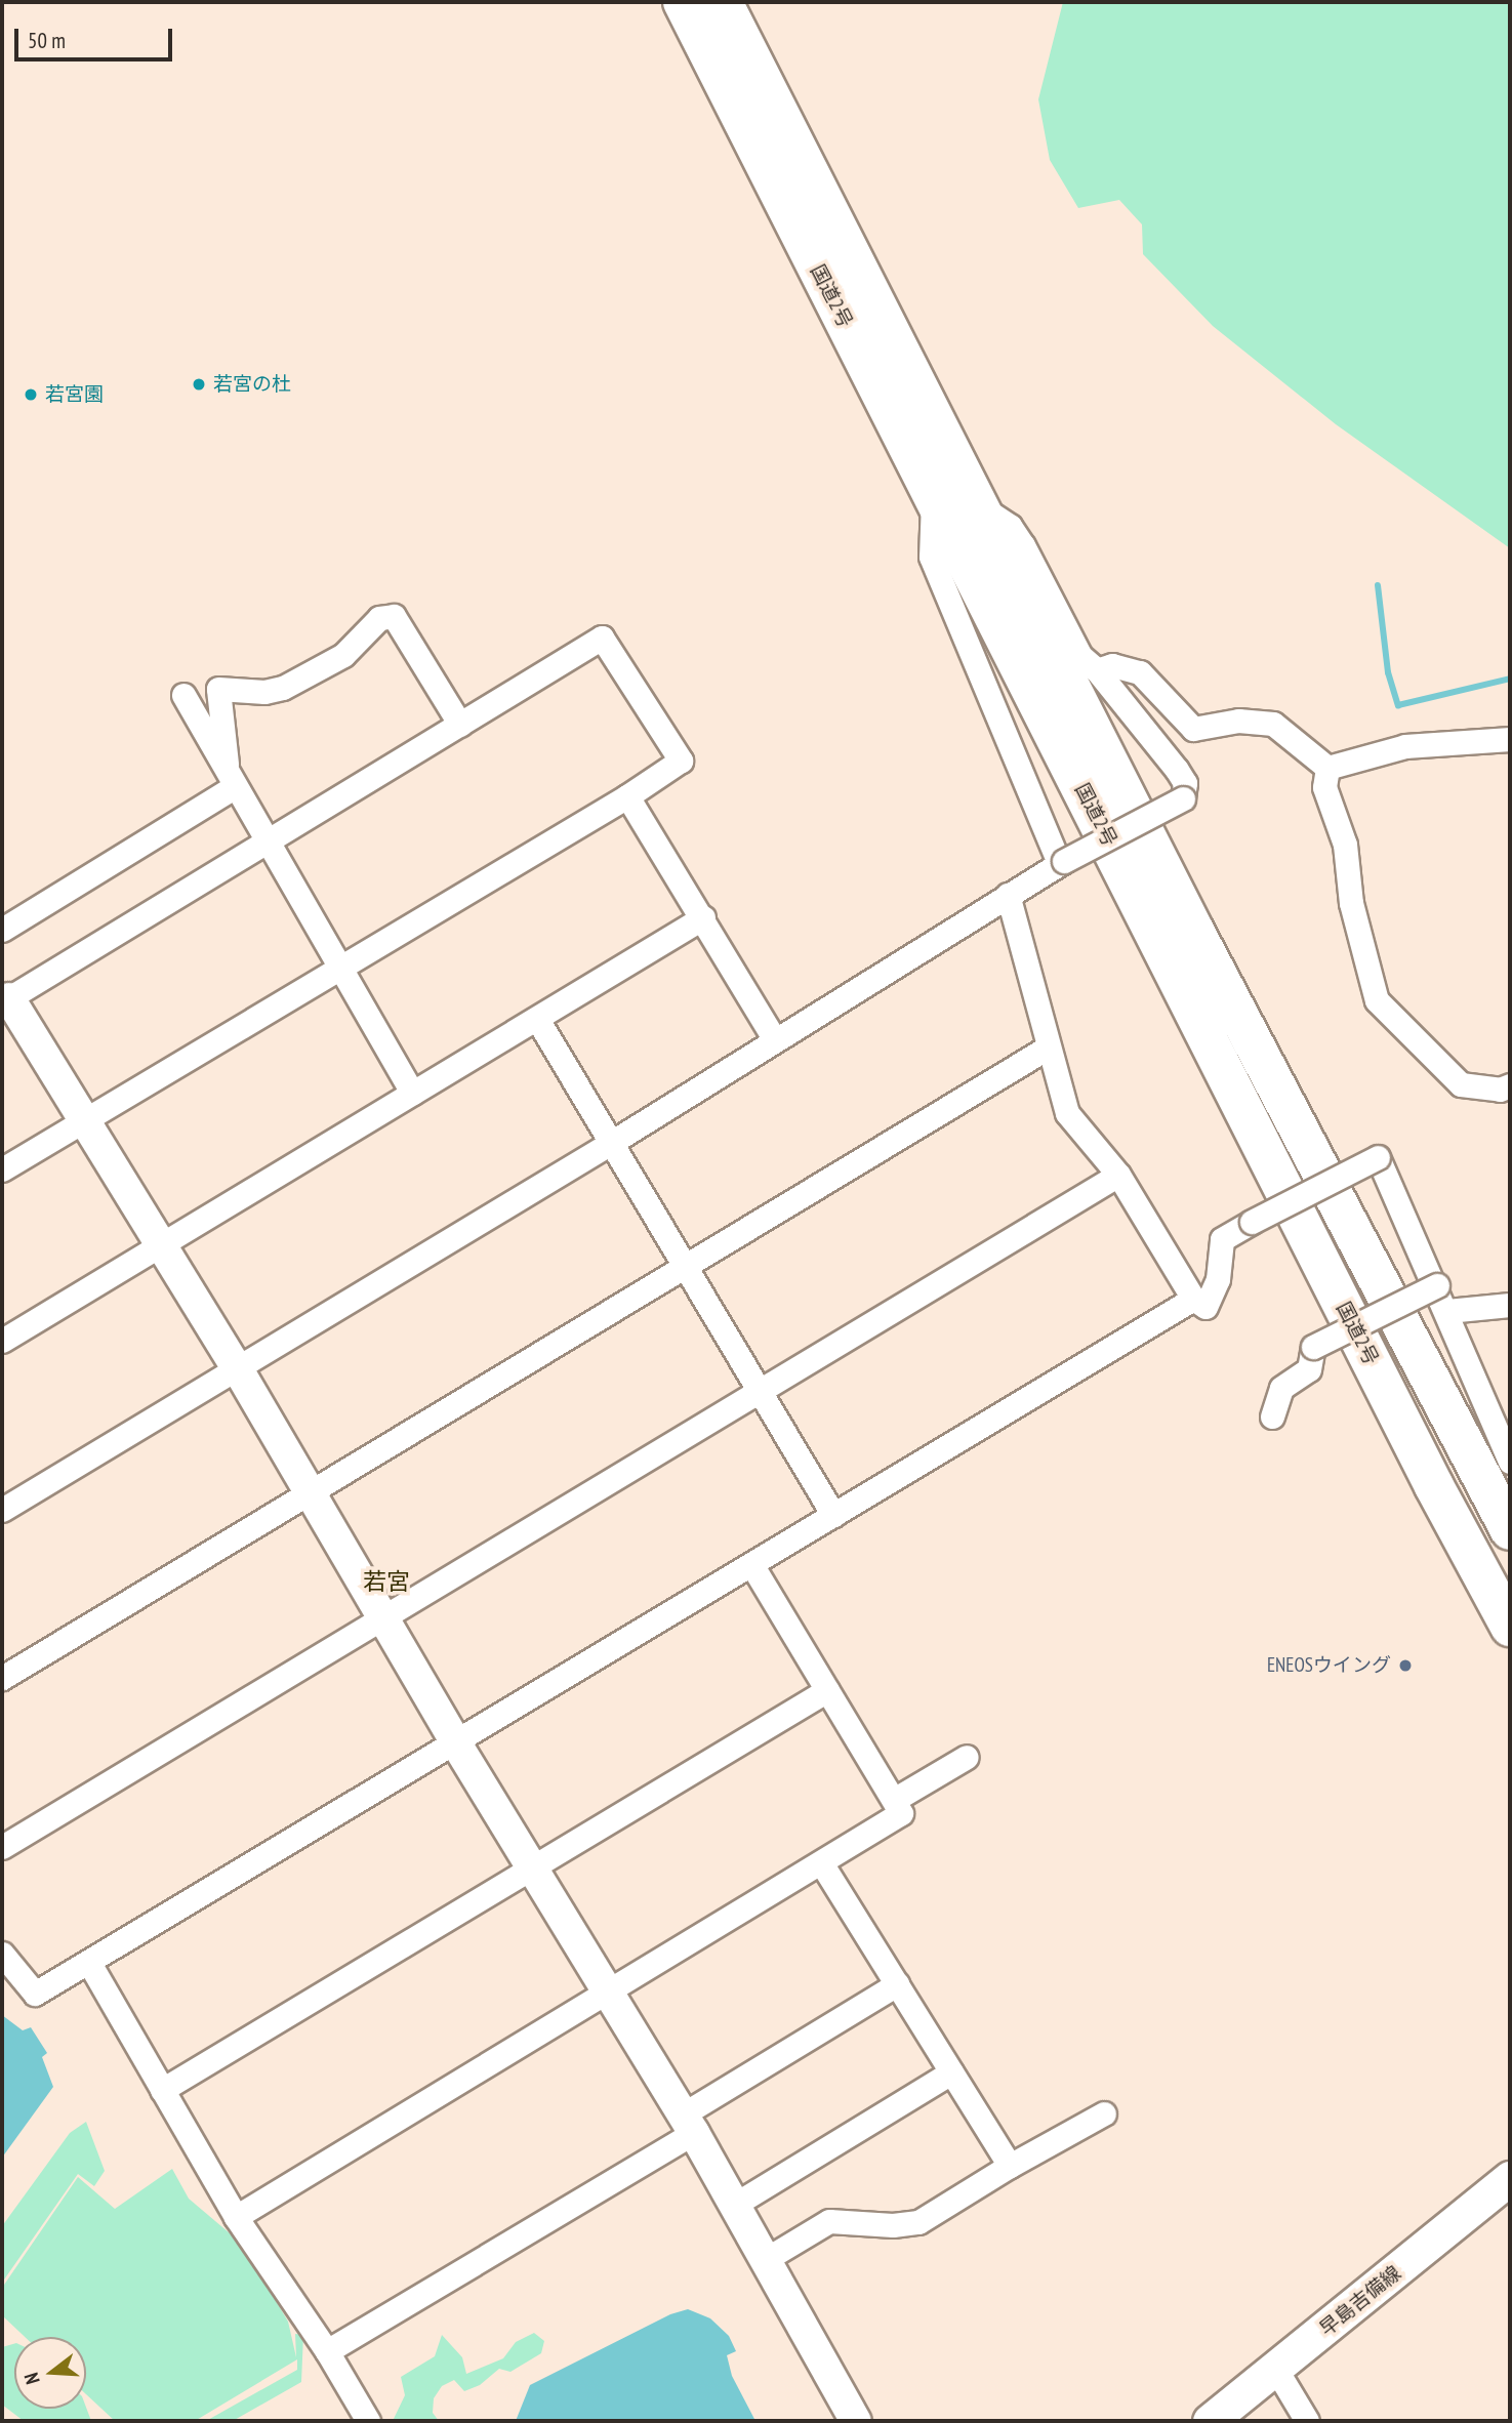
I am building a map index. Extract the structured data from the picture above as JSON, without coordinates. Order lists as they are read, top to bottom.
{
  "streets": {
    "highway": ["国道2号"],
    "main road": ["早島吉備線"]
  },
  "districts": ["若宮"],
  "places": ["若宮の杜", "若宮園", "ENEOSウイング"],
  "scale_bar": "50 m",
  "north": "left"
}
